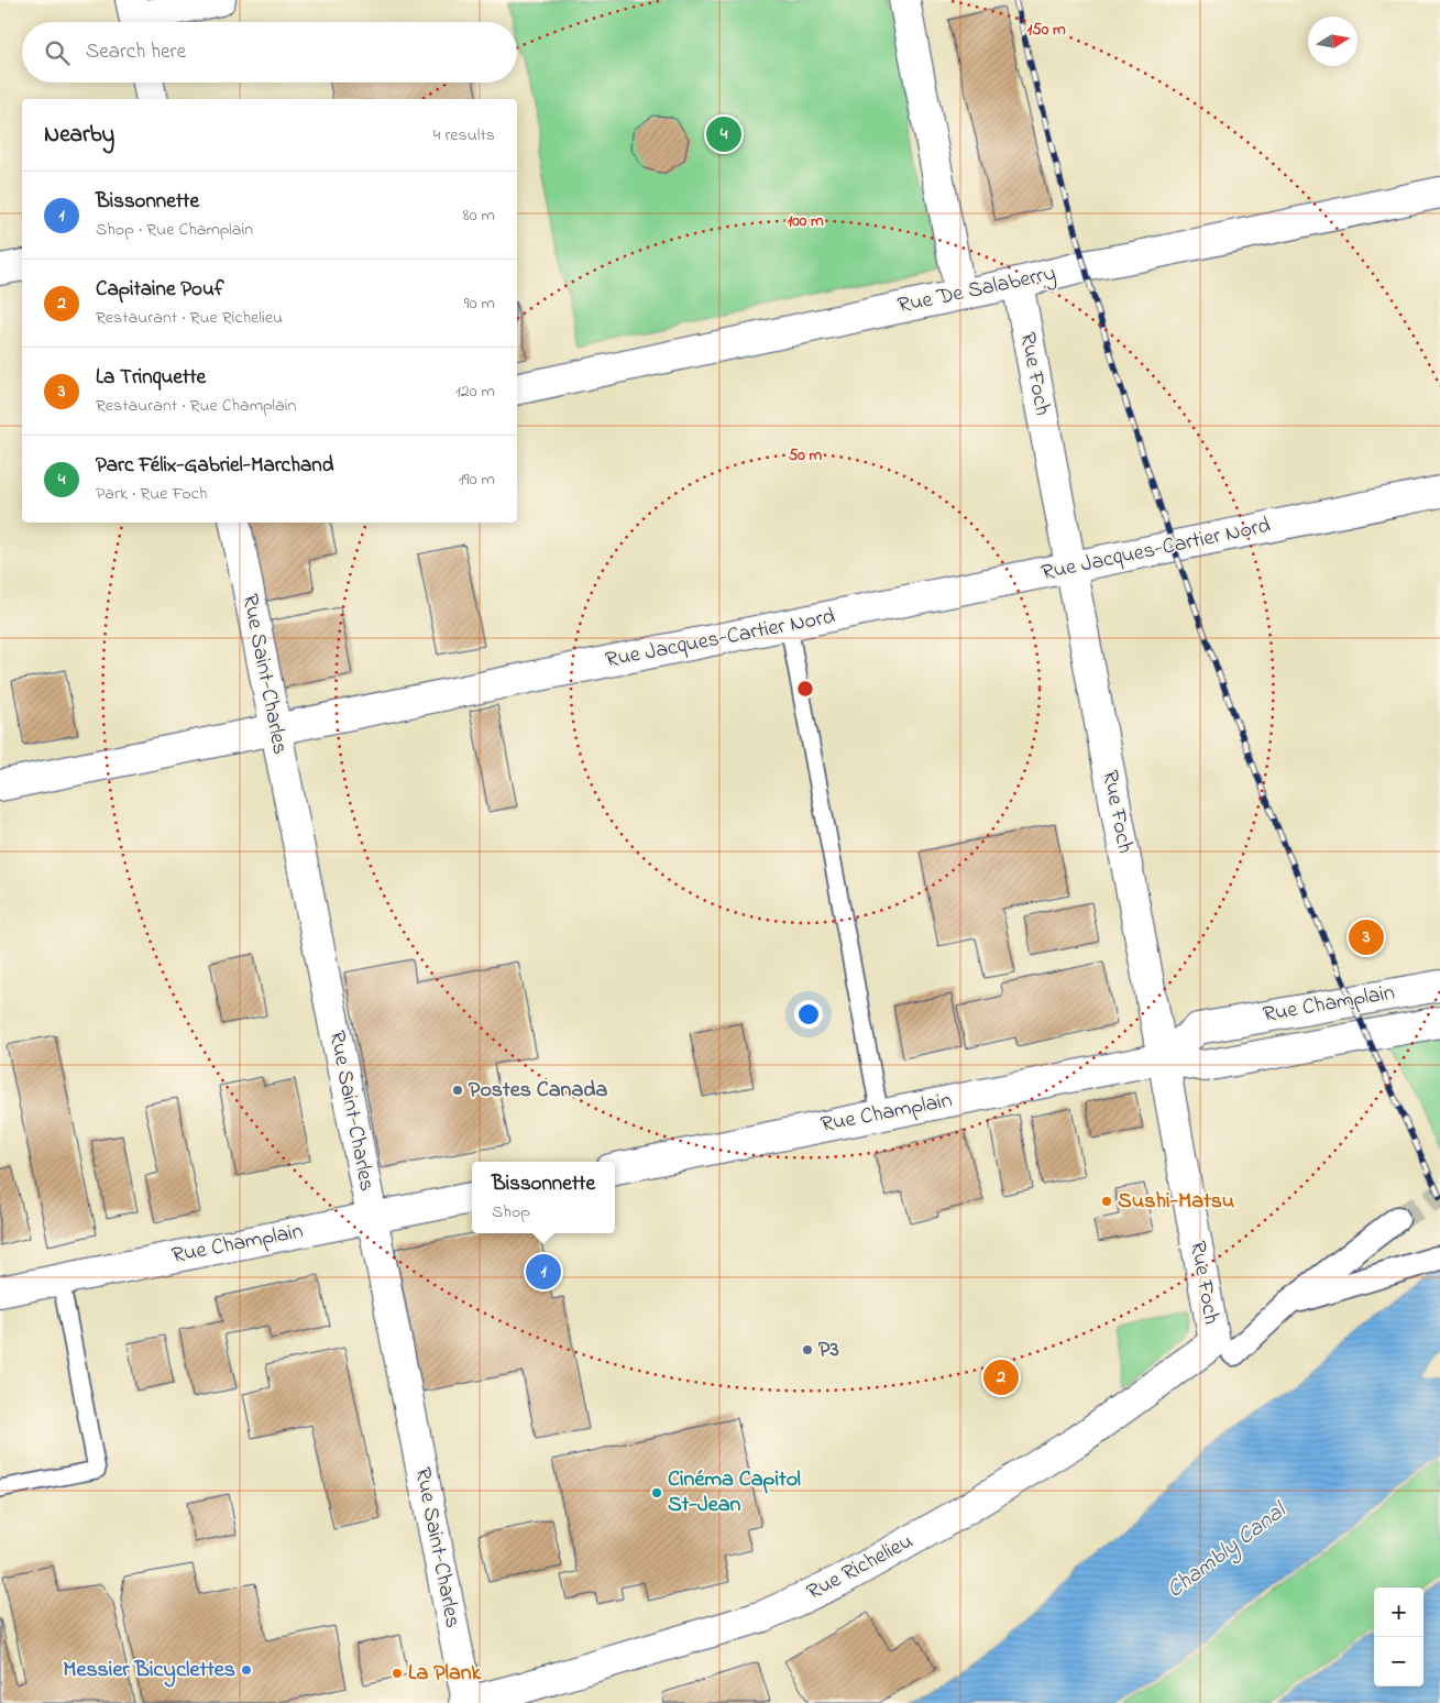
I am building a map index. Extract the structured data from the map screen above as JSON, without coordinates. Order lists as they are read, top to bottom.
{
  "streets": {
    "street": [
      "Rue De Salaberry",
      "Rue Foch",
      "Rue Jacques-Cartier Nord",
      "Rue Saint-Charles",
      "Rue Champlain",
      "Rue Richelieu"
    ]
  },
  "crossings": [
    ["Rue De Salaberry", "Rue Foch"],
    ["Rue Foch", "Rue Jacques-Cartier Nord"],
    ["Rue Foch", "Rue Champlain"],
    ["Rue Foch", "Rue Richelieu"],
    ["Rue Jacques-Cartier Nord", "Rue Saint-Charles"],
    ["Rue Saint-Charles", "Rue Champlain"],
    ["Rue Saint-Charles", "Rue Richelieu"]
  ],
  "water": ["Chambly Canal"],
  "places": [
    "Postes Canada",
    "Sushi-Matsu",
    "P3",
    "Cinéma Capitol St-Jean",
    "Messier Bicyclettes",
    "La Plank"
  ],
  "north": "right",
  "page": {
    "search": "Search here",
    "heading": ["Nearby", "4 results"],
    "pins": [
      "4",
      "3",
      "1",
      "2"
    ],
    "list": [
      {
        "mark": "1",
        "name": "Bissonnette",
        "note": "Shop · Rue Champlain",
        "value": "80 m"
      },
      {
        "mark": "2",
        "name": "Capitaine Pouf",
        "note": "Restaurant · Rue Richelieu",
        "value": "90 m"
      },
      {
        "mark": "3",
        "name": "La Trinquette",
        "note": "Restaurant · Rue Champlain",
        "value": "120 m"
      },
      {
        "mark": "4",
        "name": "Parc Félix-Gabriel-Marchand",
        "note": "Park · Rue Foch",
        "value": "190 m"
      }
    ],
    "popup": ["Bissonnette", "Shop"],
    "map_buttons": ["+", "−"]
  },
  "rings": ["150 m", "100 m", "50 m"]
}
